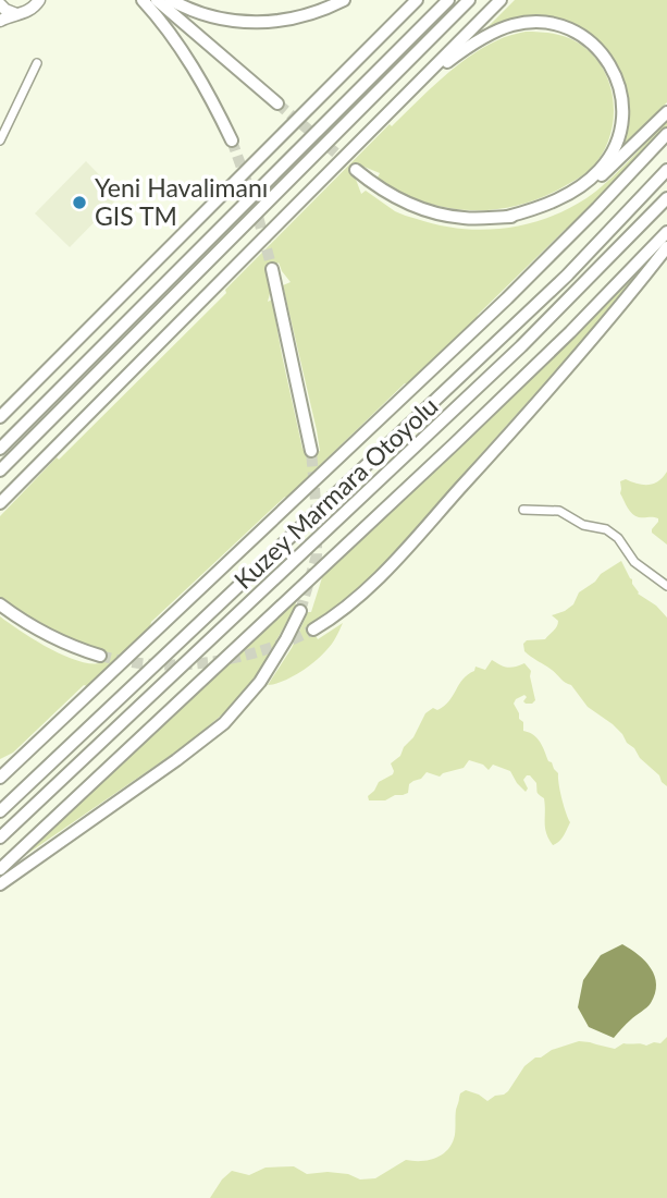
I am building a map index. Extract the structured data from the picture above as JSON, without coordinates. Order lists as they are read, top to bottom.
{
  "streets": {
    "highway": ["Kuzey Marmara Otoyolu"]
  },
  "places": ["Yeni Havalimanı GIS TM"]
}
